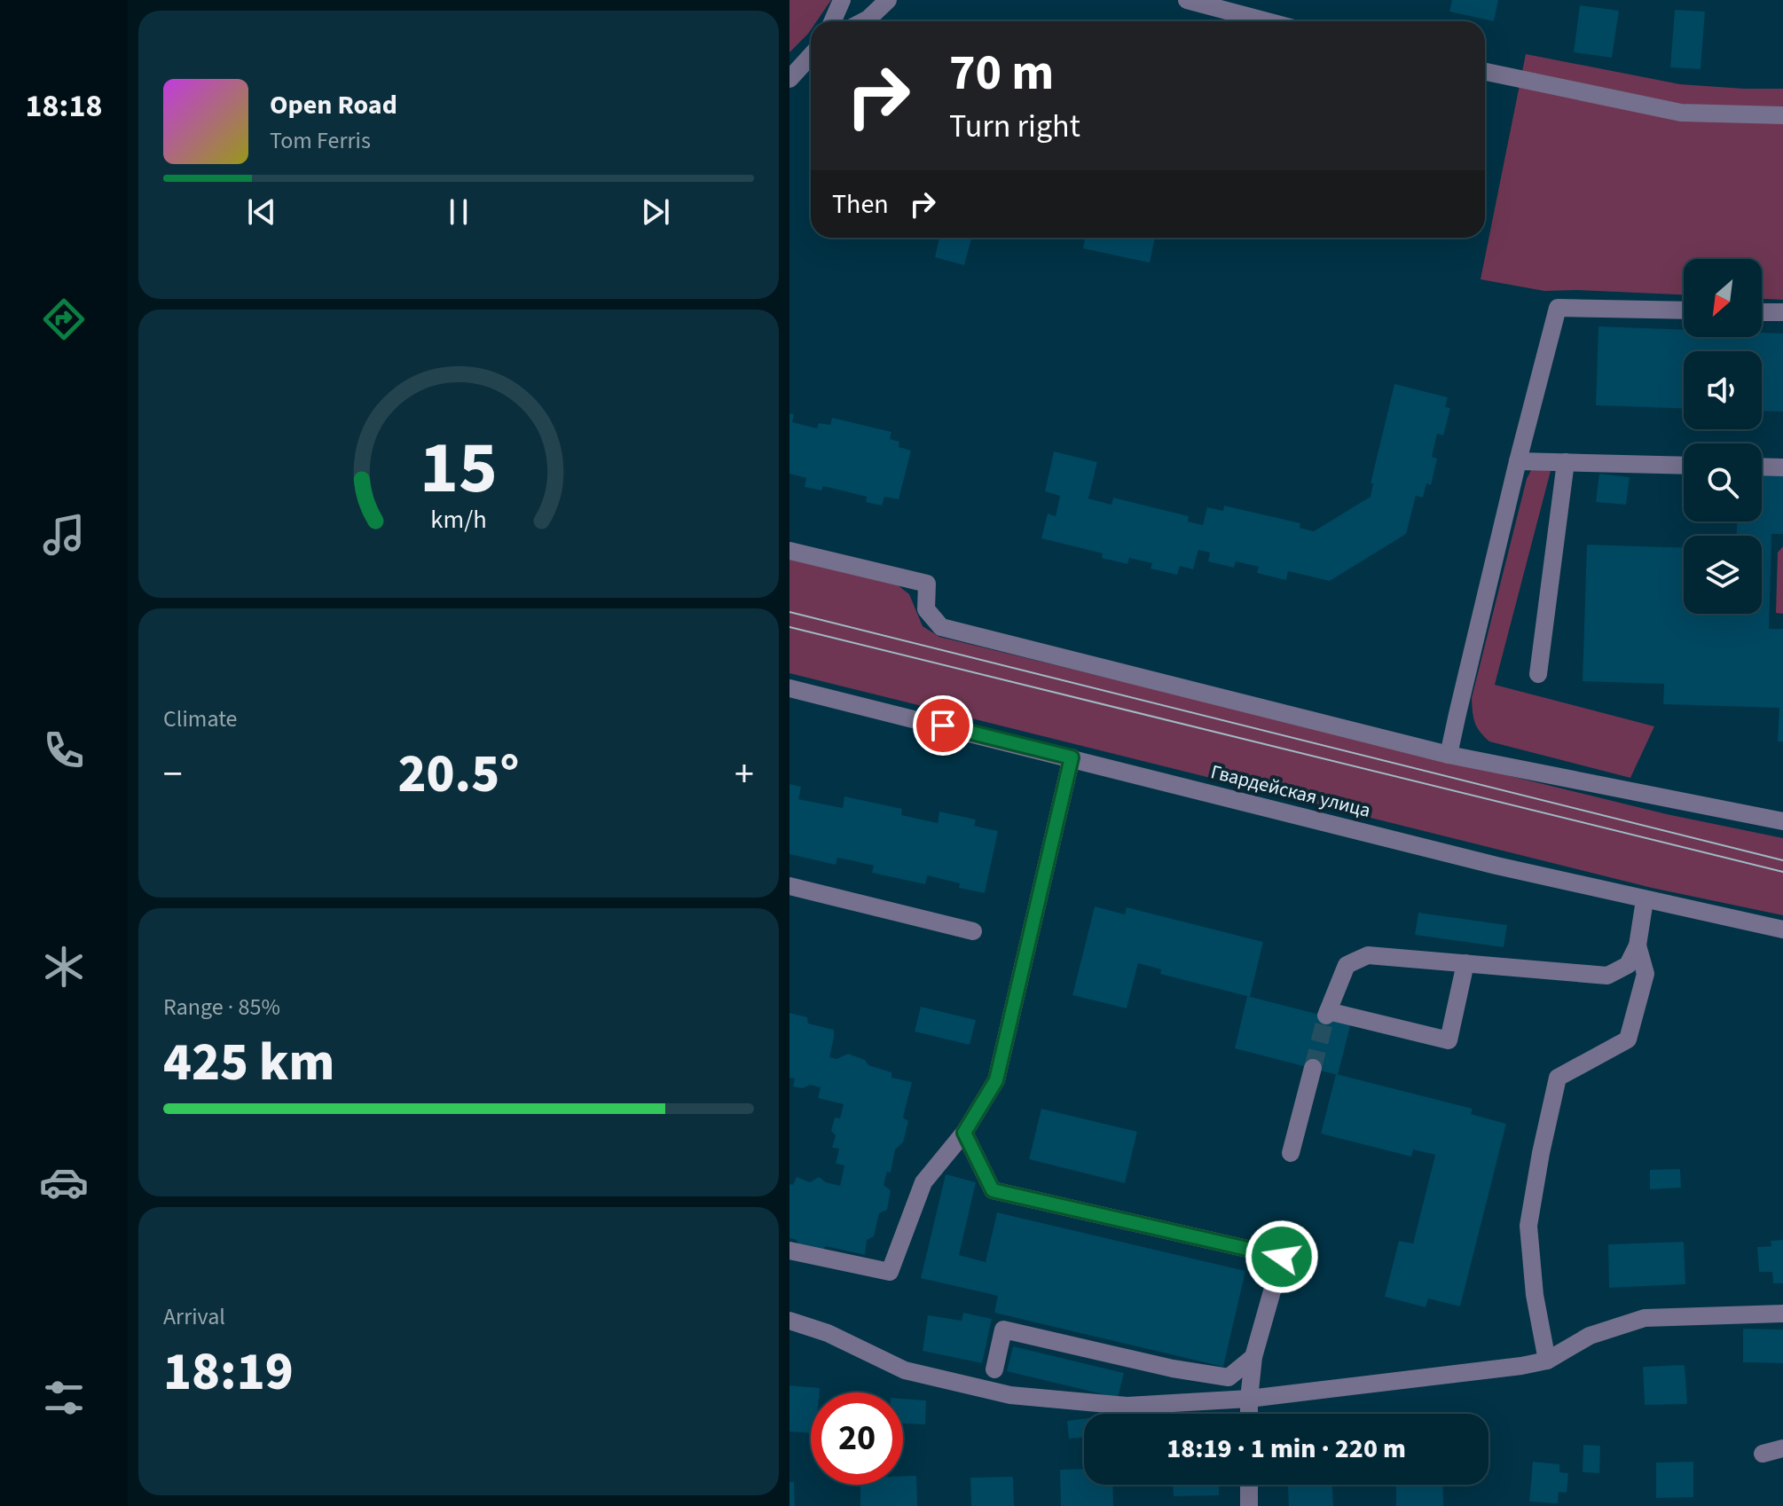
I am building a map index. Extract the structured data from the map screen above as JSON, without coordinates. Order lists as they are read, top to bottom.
{
  "streets": {
    "street": ["Гвардейская улица"]
  },
  "north": "bottom left",
  "page": {
    "tabs": "18:18",
    "turn": ["70 m", "Turn right"],
    "song": ["Open Road", "Tom Ferris"],
    "then": "Then",
    "tile": [
      "Climate",
      ["Range · 85%", "425 km"],
      ["Arrival", "18:19"]
    ],
    "heat": ["−", "20.5°", "+"],
    "limit": "20",
    "trip": "18:19 · 1 min · 220 m",
    "gauge": ["15", "km/h"]
  }
}
